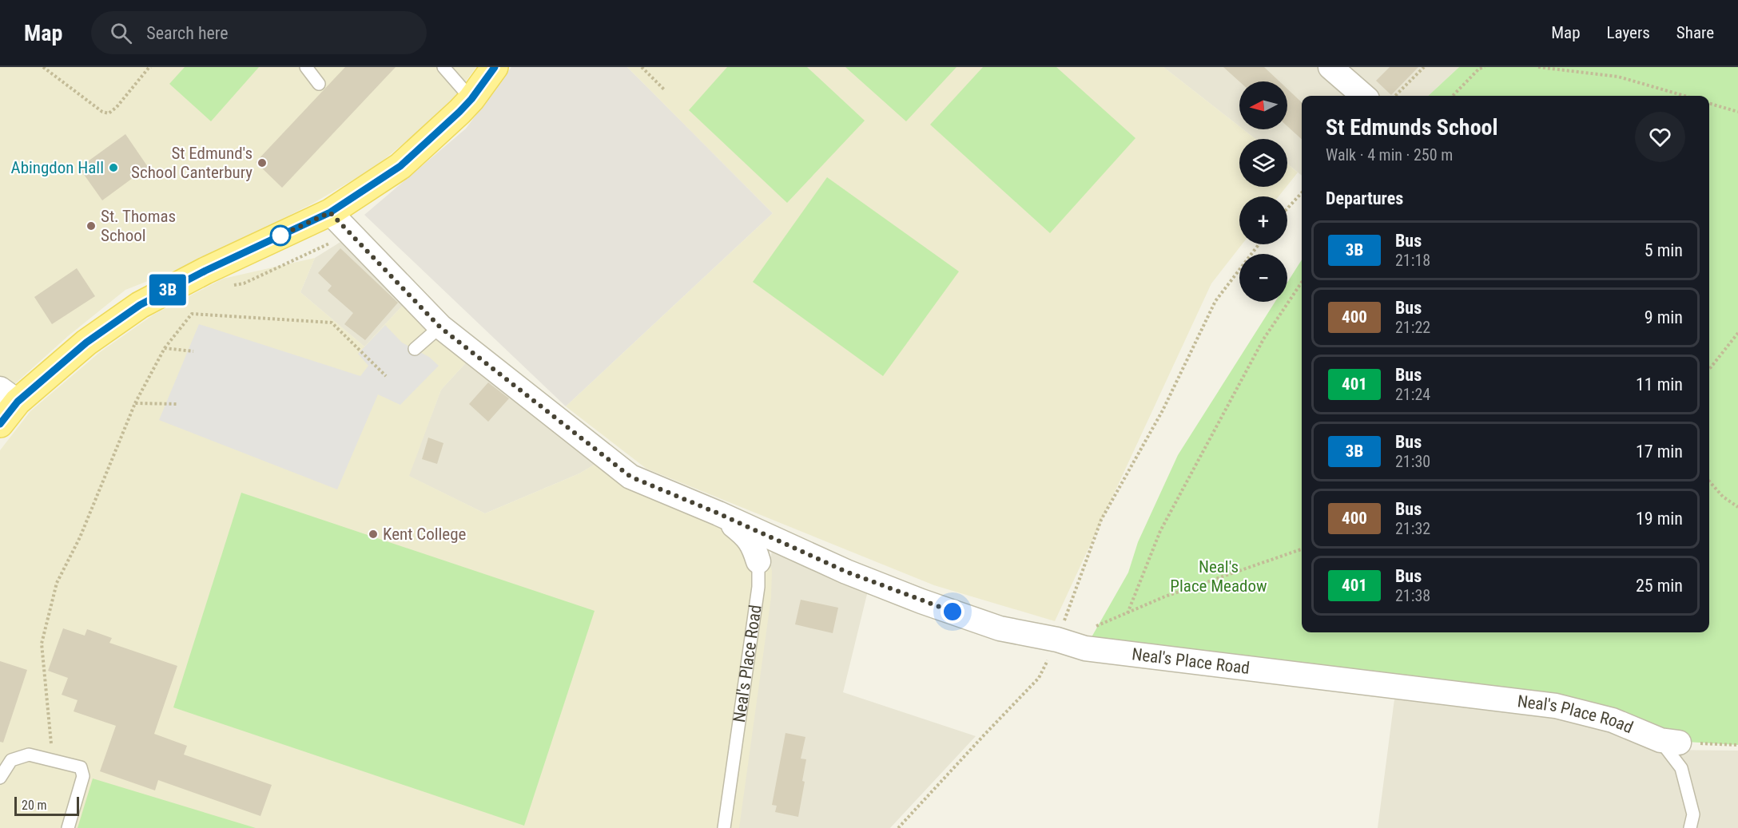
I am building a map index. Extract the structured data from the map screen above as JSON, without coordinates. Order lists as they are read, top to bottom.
{
  "streets": {
    "street": ["Neal's Place Road"]
  },
  "parks": ["Neal's Place Meadow"],
  "places": [
    "St Edmund's School Canterbury",
    "Abingdon Hall",
    "St. Thomas School",
    "Kent College"
  ],
  "lines": ["bus line 3B"],
  "scale_bar": "20 m",
  "north": "left",
  "page": {
    "header": "Map",
    "search": "Search here",
    "nav": ["Map", "Layers", "Share"],
    "on_map": "3B",
    "map_buttons": ["+", "−"],
    "heading": [
      ["St Edmunds School", "Walk · 4 min · 250 m"],
      "Departures"
    ],
    "list": [
      {
        "mark": "3B",
        "name": "Bus",
        "note": "21:18",
        "value": "5 min"
      },
      {
        "mark": "400",
        "name": "Bus",
        "note": "21:22",
        "value": "9 min"
      },
      {
        "mark": "401",
        "name": "Bus",
        "note": "21:24",
        "value": "11 min"
      },
      {
        "mark": "3B",
        "name": "Bus",
        "note": "21:30",
        "value": "17 min"
      },
      {
        "mark": "400",
        "name": "Bus",
        "note": "21:32",
        "value": "19 min"
      },
      {
        "mark": "401",
        "name": "Bus",
        "note": "21:38",
        "value": "25 min"
      }
    ],
    "scale": "20 m"
  }
}
